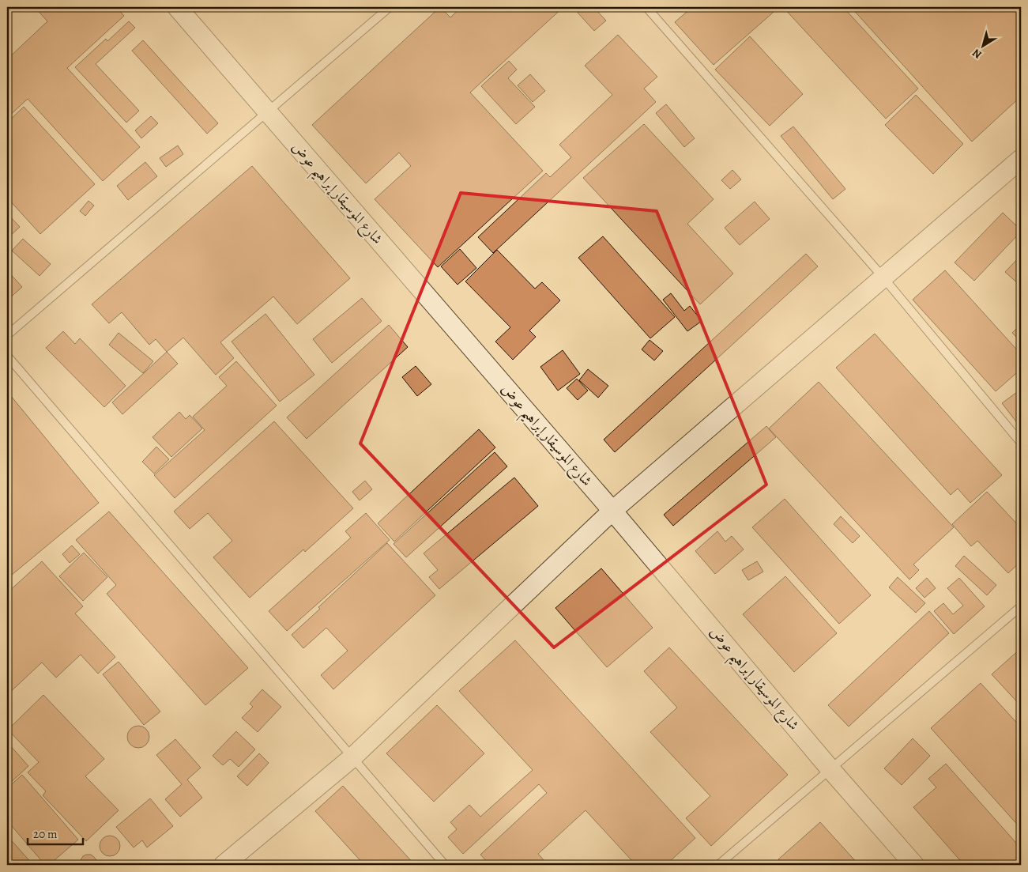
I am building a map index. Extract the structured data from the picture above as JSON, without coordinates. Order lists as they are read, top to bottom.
{
  "streets": {
    "street": ["شارع الموسيقار إبراهيم عوض"]
  },
  "scale_bar": "20 m",
  "north": "bottom left"
}
